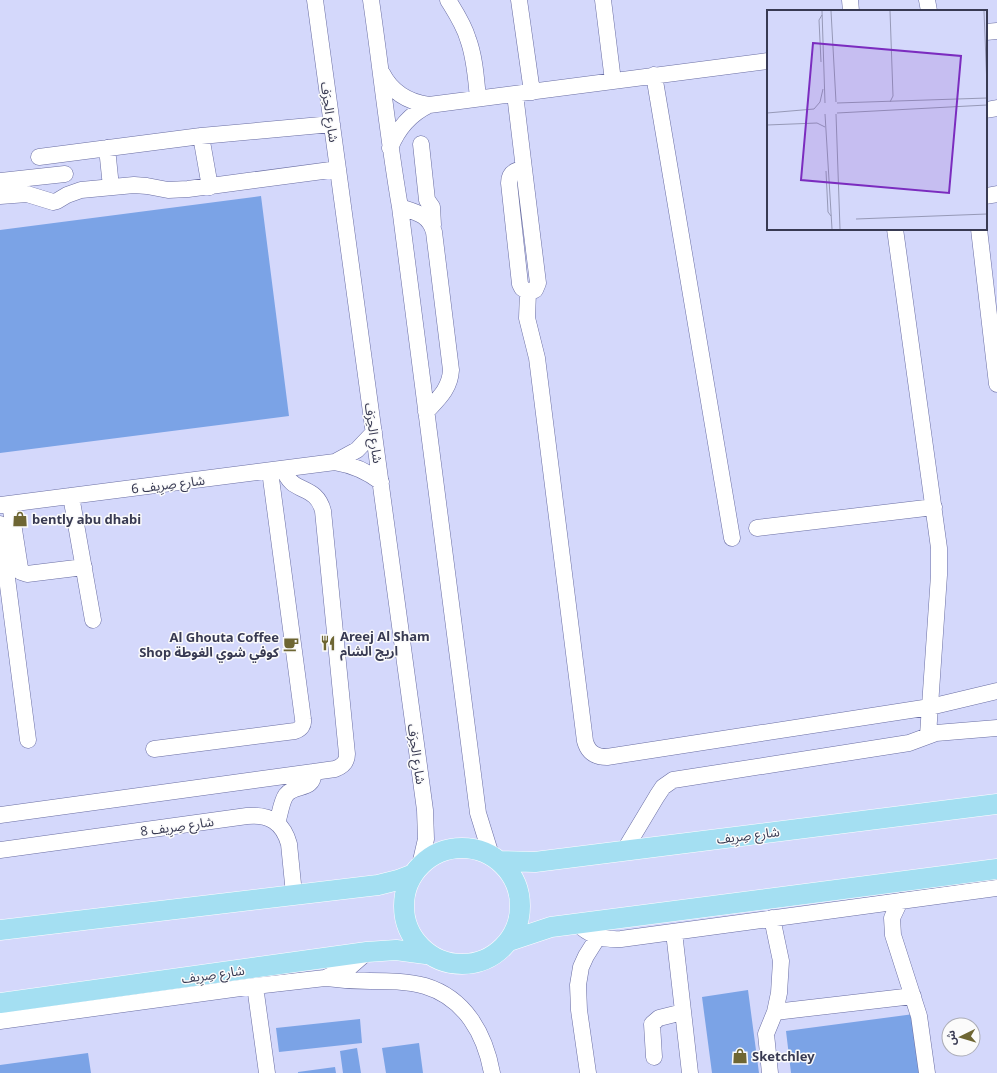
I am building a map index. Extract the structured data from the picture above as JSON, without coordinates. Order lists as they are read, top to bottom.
{
  "streets": {
    "main road": ["شارع صِرِيف"],
    "street": ["شارع الحِرَف", "شارع صِرِيف 6", "شارع صِرِيف 8"]
  },
  "crossings": [
    ["شارع الحِرَف", "شارع صِرِيف 6"],
    ["شارع الحِرَف", "شارع صِرِيف"]
  ],
  "places": {
    "shop": ["bently abu dhabi", "Sketchley"],
    "restaurant": ["Areej Al Sham اريج الشام"],
    "cafe": ["Al Ghouta Coffee Shop كوفي شوي الغوطة"]
  },
  "north": "left"
}
